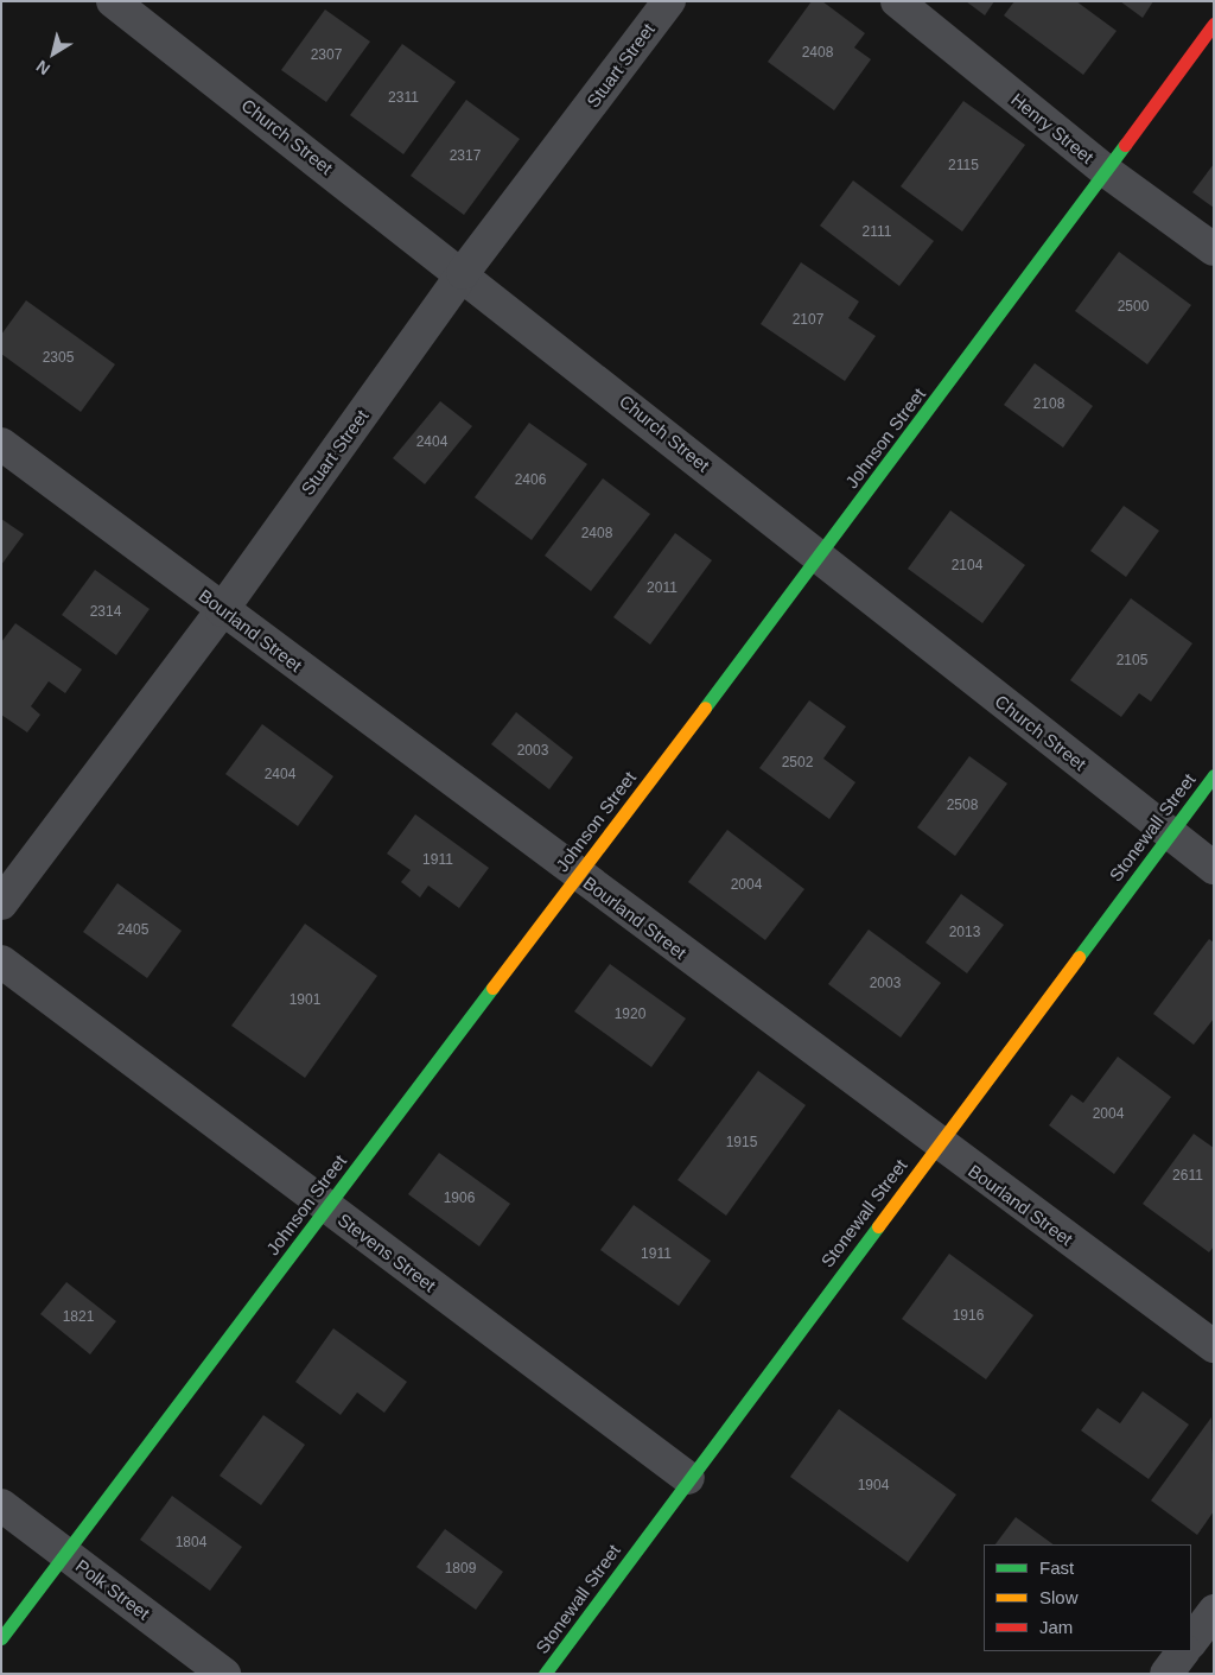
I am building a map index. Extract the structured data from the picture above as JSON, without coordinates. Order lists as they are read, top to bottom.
{
  "streets": {
    "main road": ["Johnson Street", "Stonewall Street"],
    "street": [
      "Stuart Street",
      "Henry Street",
      "Church Street",
      "Bourland Street",
      "Stevens Street",
      "Polk Street"
    ]
  },
  "crossings": [
    ["Stuart Street", "Church Street"],
    ["Stuart Street", "Bourland Street"],
    ["Henry Street", "Johnson Street"],
    ["Church Street", "Johnson Street"],
    ["Church Street", "Stonewall Street"],
    ["Johnson Street", "Bourland Street"],
    ["Johnson Street", "Stevens Street"],
    ["Johnson Street", "Polk Street"],
    ["Bourland Street", "Stonewall Street"],
    ["Stonewall Street", "Stevens Street"]
  ],
  "house_numbers": [
    "2408",
    "2307",
    "2311",
    "2317",
    "2115",
    "2111",
    "2500",
    "2107",
    "2305",
    "2108",
    "2404",
    "2406",
    "2408",
    "2104",
    "2011",
    "2314",
    "2105",
    "2003",
    "2502",
    "2404",
    "2508",
    "1911",
    "2004",
    "2405",
    "2013",
    "2003",
    "1901",
    "1920",
    "2004",
    "1915",
    "2611",
    "1906",
    "1911",
    "1916",
    "1821",
    "1904",
    "1804",
    "1809"
  ],
  "legend": ["Fast", "Slow", "Jam"],
  "north": "bottom left"
}
